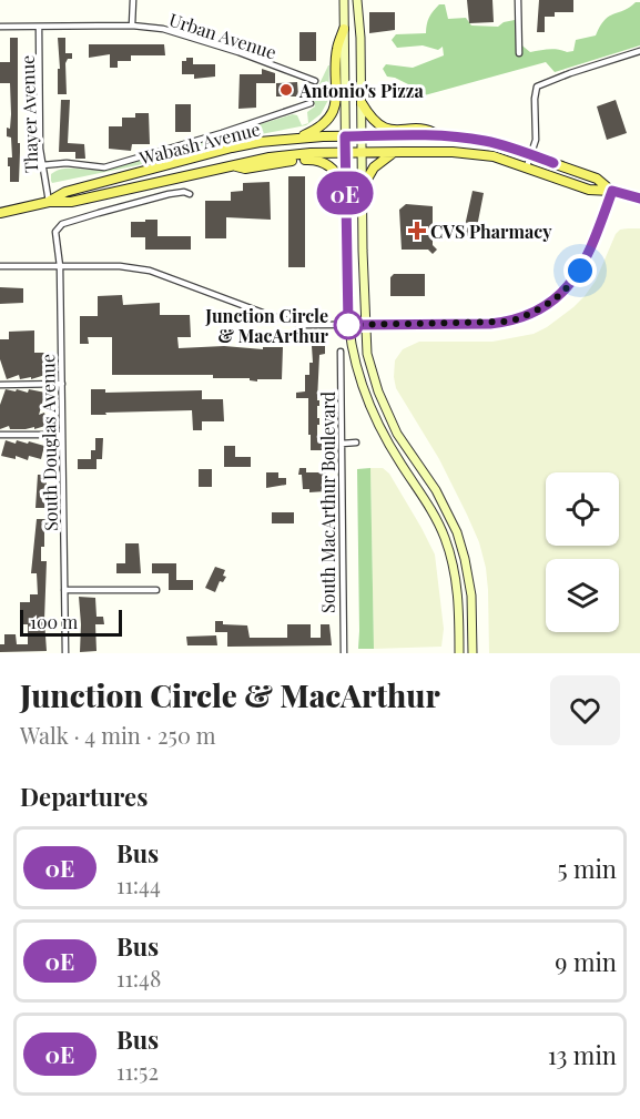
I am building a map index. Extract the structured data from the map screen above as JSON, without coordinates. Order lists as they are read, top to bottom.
{
  "streets": {
    "main road": ["Wabash Avenue", "South MacArthur Boulevard"],
    "street": ["Urban Avenue", "Thayer Avenue", "South Douglas Avenue"]
  },
  "crossings": [
    ["Urban Avenue", "Thayer Avenue"],
    ["Thayer Avenue", "Wabash Avenue"],
    ["Wabash Avenue", "South MacArthur Boulevard"]
  ],
  "places": {
    "other": ["Antonio's Pizza", "Junction Circle & MacArthur"],
    "health": ["CVS Pharmacy"]
  },
  "lines": ["bus line 0E"],
  "scale_bar": "100 m",
  "page": {
    "on_map": "0E",
    "scale": "100 m",
    "heading": [
      ["Junction Circle & MacArthur", "Walk · 4 min · 250 m"],
      "Departures"
    ],
    "list": [
      {
        "mark": "0E",
        "name": "Bus",
        "note": "11:44",
        "value": "5 min"
      },
      {
        "mark": "0E",
        "name": "Bus",
        "note": "11:48",
        "value": "9 min"
      },
      {
        "mark": "0E",
        "name": "Bus",
        "note": "11:52",
        "value": "13 min"
      }
    ]
  }
}
